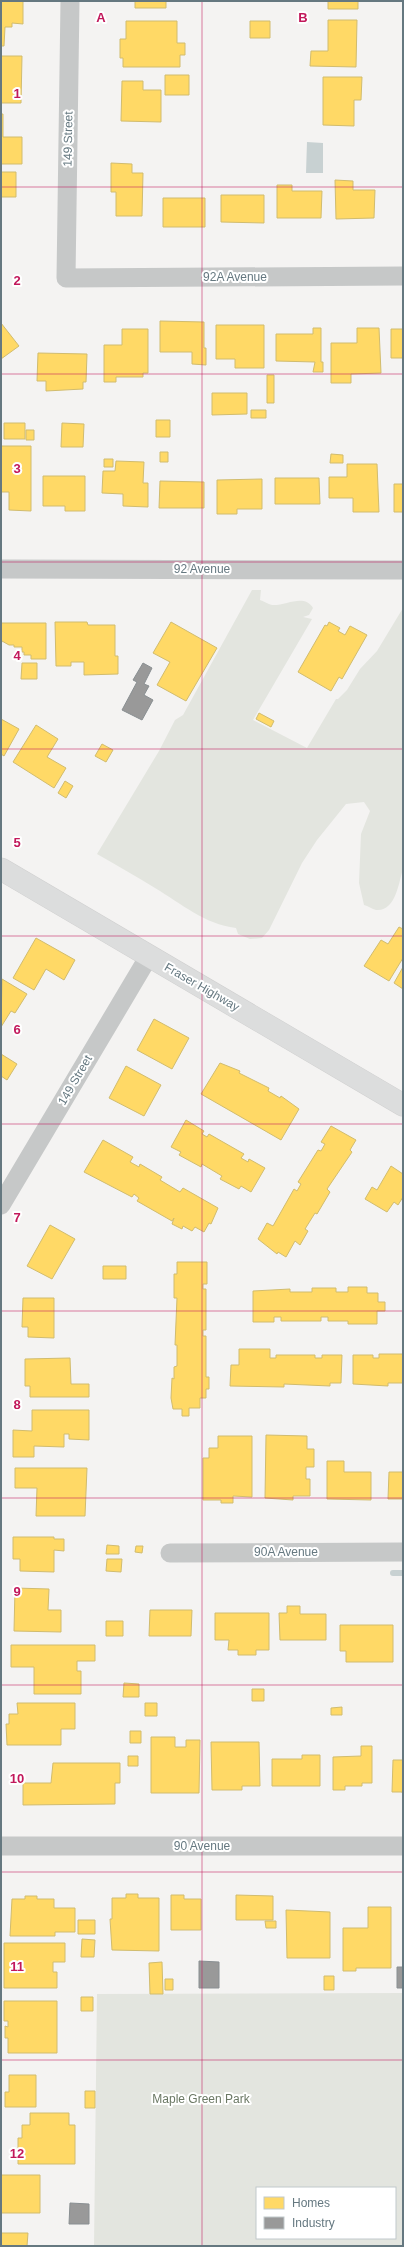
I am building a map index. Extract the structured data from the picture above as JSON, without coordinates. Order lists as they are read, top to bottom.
{
  "streets": {
    "main road": ["Fraser Highway"],
    "street": [
      "149 Street",
      "92A Avenue",
      "92 Avenue",
      "90A Avenue",
      "90 Avenue"
    ]
  },
  "crossings": [
    ["149 Street", "92A Avenue"],
    ["149 Street", "Fraser Highway"]
  ],
  "parks": ["Maple Green Park"],
  "legend": ["Homes", "Industry"],
  "grid": {
    "columns": ["A", "B"],
    "rows": [
      "1",
      "2",
      "3",
      "4",
      "5",
      "6",
      "7",
      "8",
      "9",
      "10",
      "11",
      "12"
    ]
  }
}
